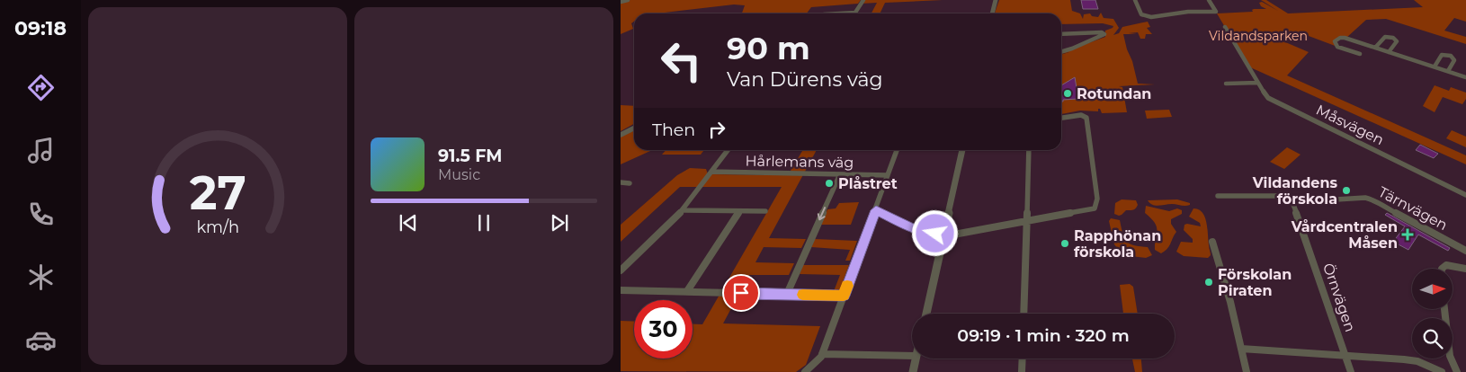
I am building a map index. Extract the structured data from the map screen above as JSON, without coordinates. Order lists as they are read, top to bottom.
{
  "streets": {
    "street": [
      "Måsvägen",
      "Hårlemans väg",
      "Tärnvägen",
      "Örnvägen"
    ]
  },
  "crossings": [
    ["Tärnvägen", "Örnvägen"]
  ],
  "parks": ["Vildandsparken"],
  "places": {
    "other": [
      "Rotundan",
      "Plåstret",
      "Vildandens förskola",
      "Rapphönan förskola",
      "Förskolan Piraten"
    ],
    "health": ["Vårdcentralen Måsen"]
  },
  "north": "right",
  "page": {
    "tabs": "09:18",
    "turn": ["90 m", "Van Dürens väg"],
    "then": "Then",
    "song": ["91.5 FM", "Music"],
    "limit": "30",
    "trip": "09:19 · 1 min · 320 m",
    "gauge": ["27", "km/h"]
  }
}
